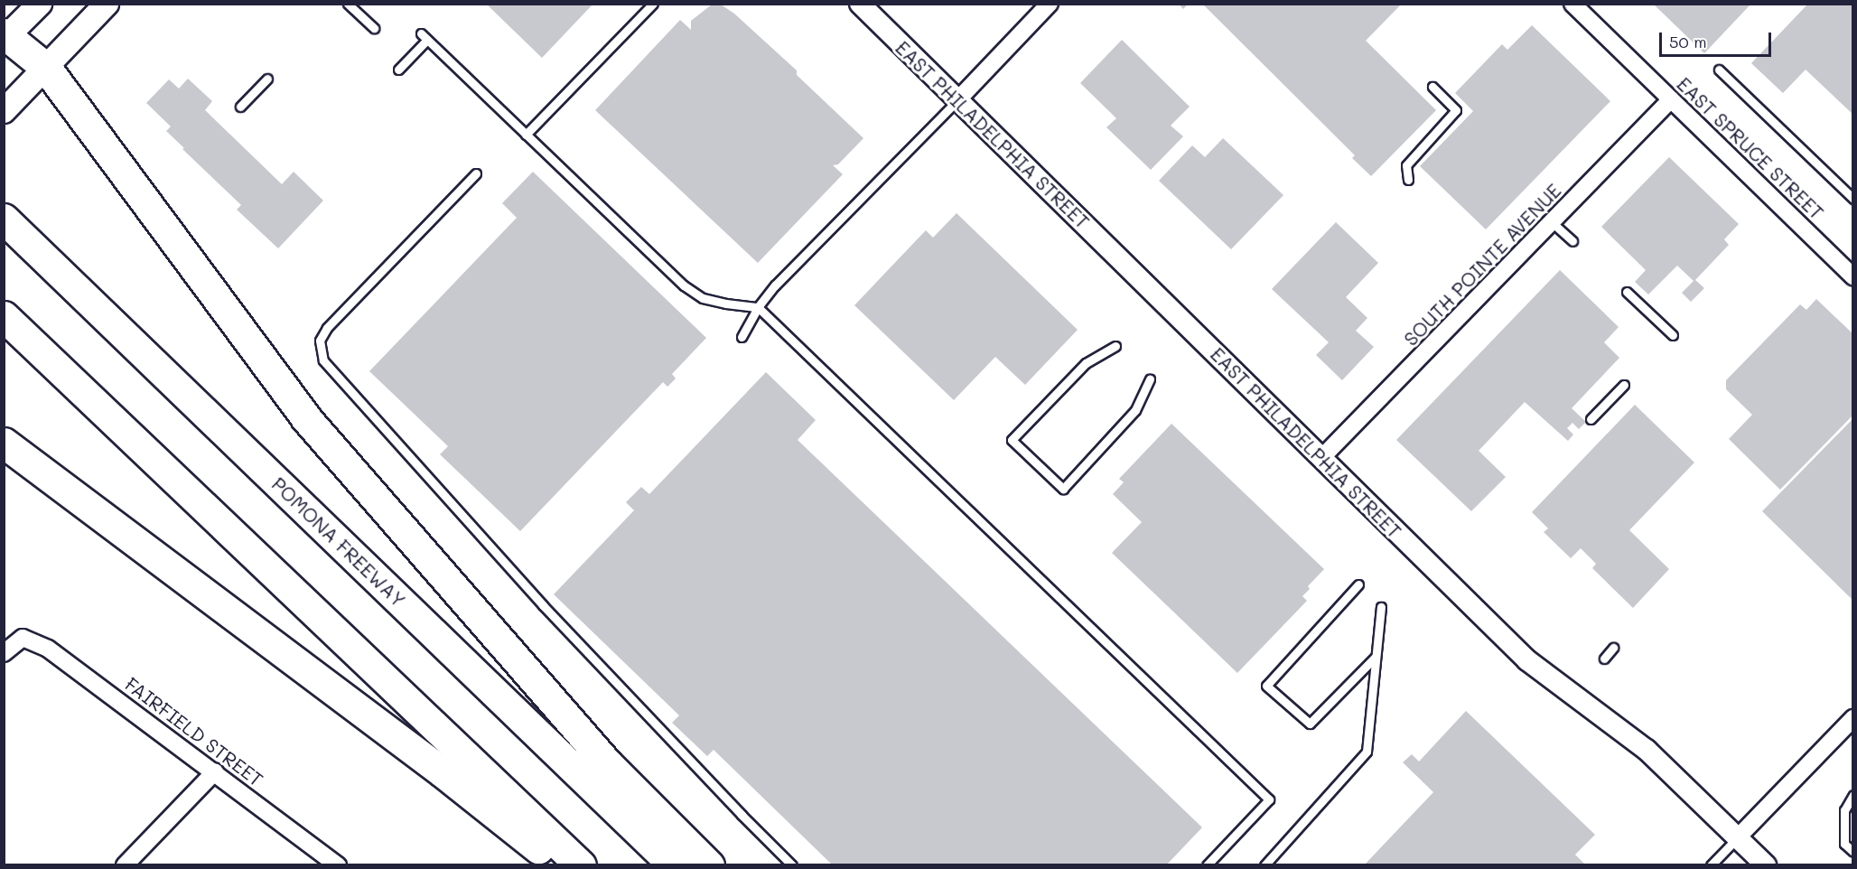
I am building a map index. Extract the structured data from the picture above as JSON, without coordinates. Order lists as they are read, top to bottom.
{
  "streets": {
    "highway": ["POMONA FREEWAY"],
    "street": [
      "EAST PHILADELPHIA STREET",
      "EAST SPRUCE STREET",
      "SOUTH POINTE AVENUE",
      "FAIRFIELD STREET"
    ]
  },
  "crossings": [
    ["EAST PHILADELPHIA STREET", "SOUTH POINTE AVENUE"],
    ["EAST SPRUCE STREET", "SOUTH POINTE AVENUE"]
  ],
  "scale_bar": "50 m"
}
